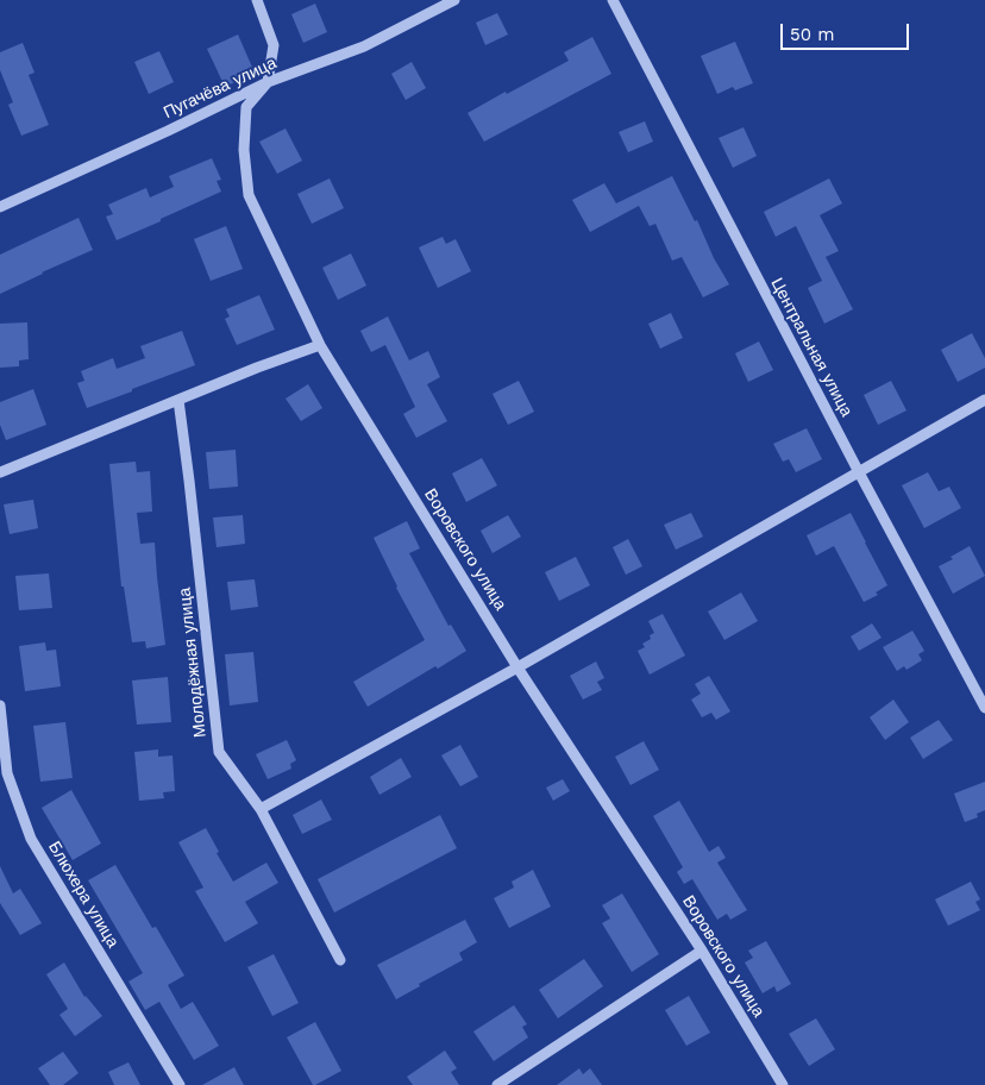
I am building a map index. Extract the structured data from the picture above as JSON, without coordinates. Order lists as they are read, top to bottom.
{
  "streets": {
    "street": [
      "Пугачёва улица",
      "Центральная улица",
      "Воровского улица",
      "Молодёжная улица",
      "Блюхера улица"
    ]
  },
  "crossings": [
    ["Пугачёва улица", "Воровского улица"]
  ],
  "scale_bar": "50 m"
}
